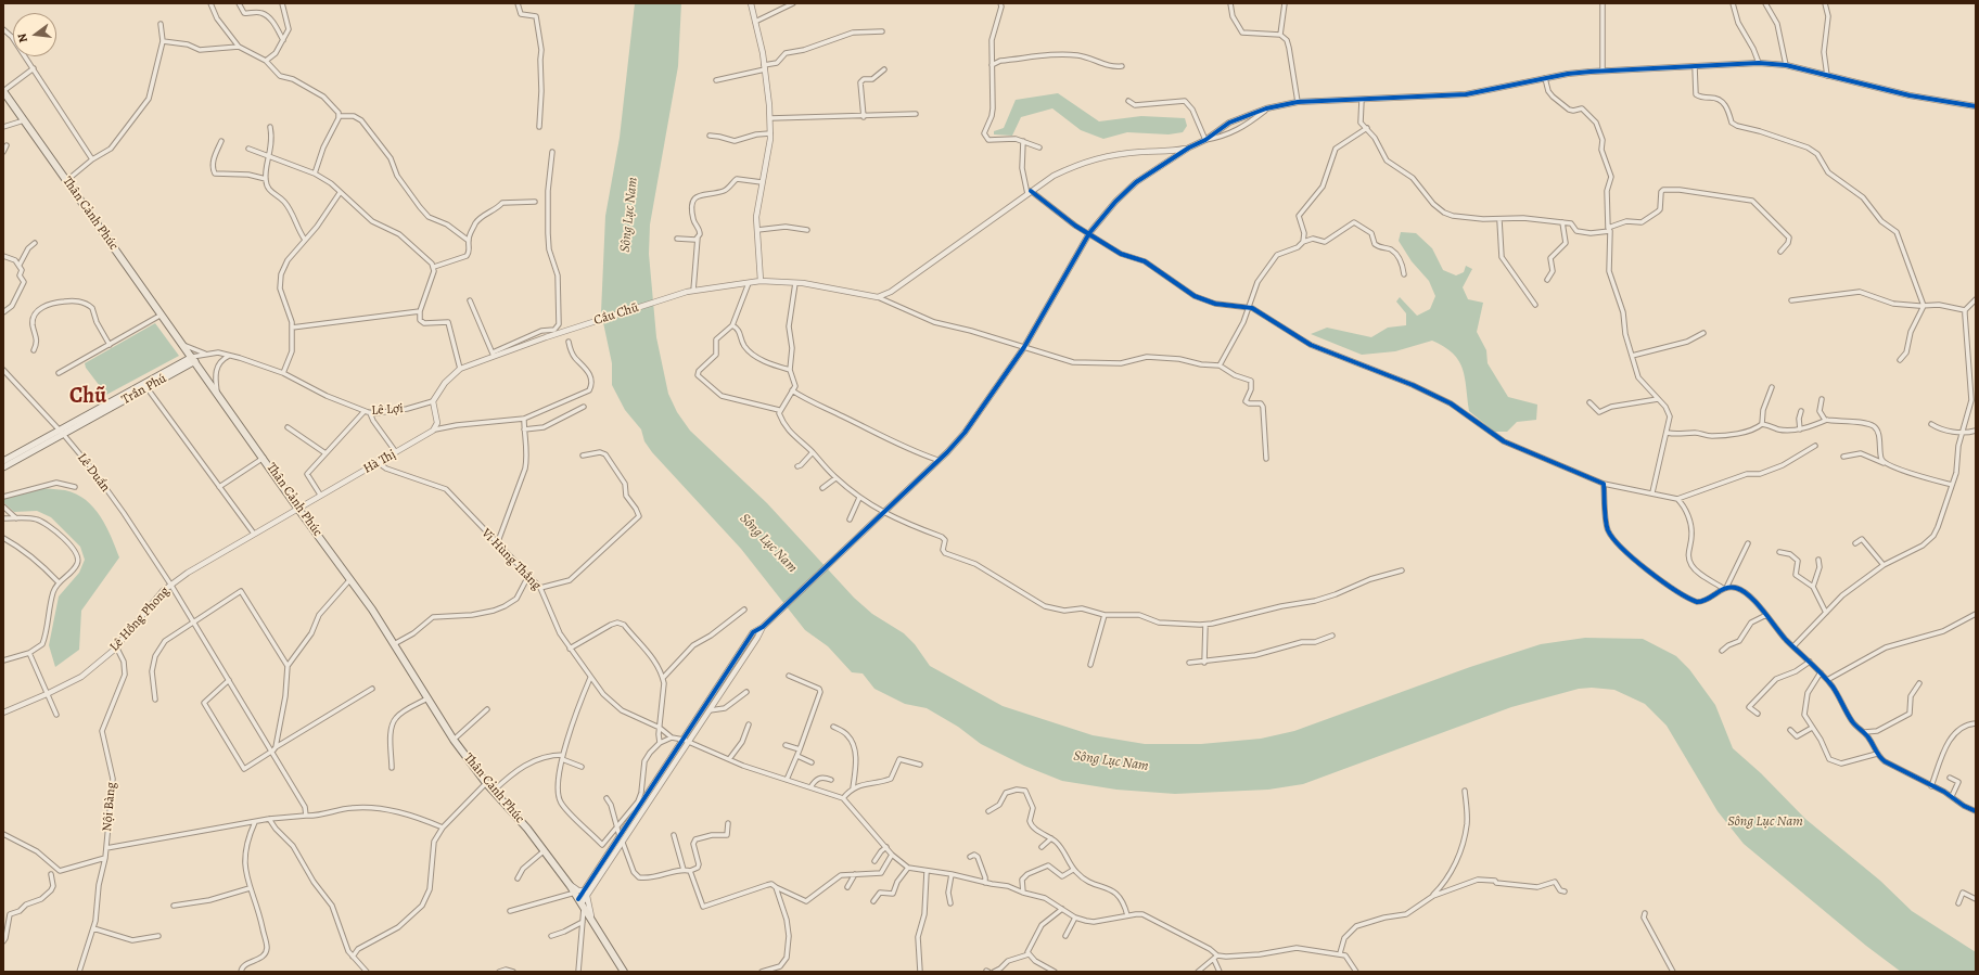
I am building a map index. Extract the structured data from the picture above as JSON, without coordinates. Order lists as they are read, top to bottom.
{
  "streets": {
    "highway": ["Thân Cảnh Phúc"],
    "main road": ["Trần Phú"],
    "street": [
      "Cầu Chũ",
      "Lê Lợi",
      "Hà Thị",
      "Lê Duẩn",
      "Vi Hùng Thắng",
      "Lê Hồng Phong",
      "Nội Bàng"
    ]
  },
  "crossings": [
    ["Thân Cảnh Phúc", "Trần Phú"],
    ["Thân Cảnh Phúc", "Lê Lợi"],
    ["Thân Cảnh Phúc", "Hà Thị"],
    ["Thân Cảnh Phúc", "Lê Hồng Phong"],
    ["Trần Phú", "Lê Duẩn"],
    ["Hà Thị", "Vi Hùng Thắng"],
    ["Hà Thị", "Lê Hồng Phong"],
    ["Lê Duẩn", "Lê Hồng Phong"],
    ["Lê Hồng Phong", "Nội Bàng"]
  ],
  "districts": ["Chũ"],
  "water": ["Sông Lục Nam"],
  "north": "left"
}
